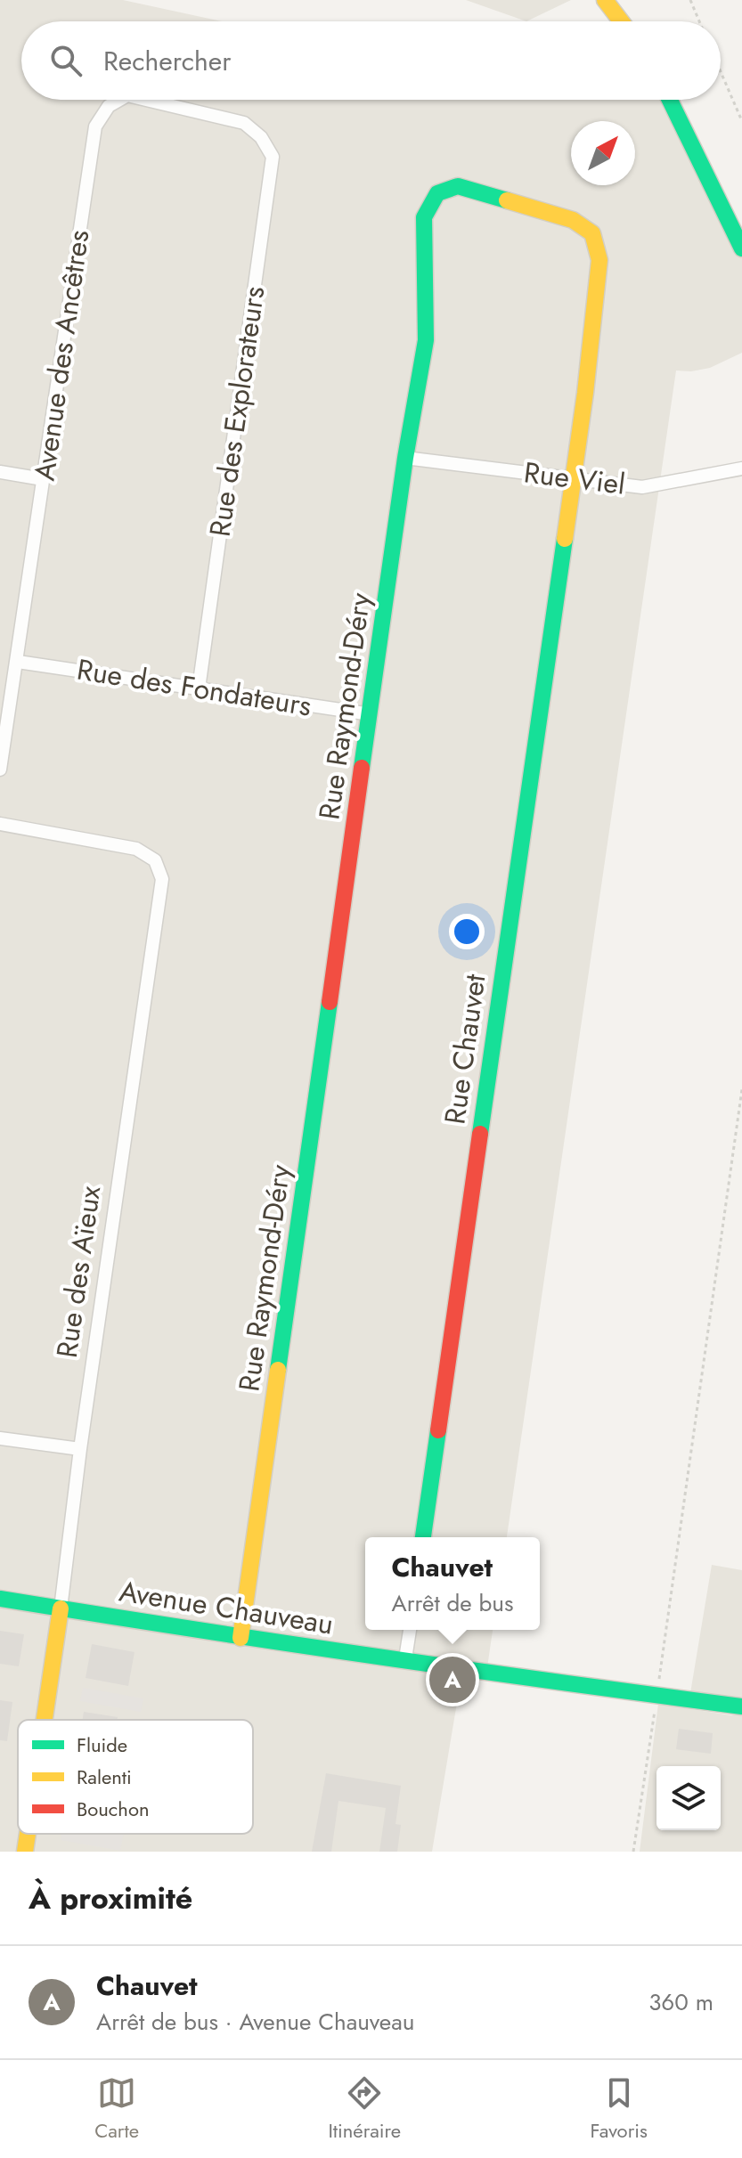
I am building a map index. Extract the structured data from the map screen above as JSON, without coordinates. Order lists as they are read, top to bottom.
{
  "streets": {
    "street": [
      "Avenue des Ancêtres",
      "Rue des Explorateurs",
      "Rue Viel",
      "Rue des Fondateurs",
      "Rue Raymond-Déry",
      "Rue Chauvet",
      "Rue des Aïeux",
      "Avenue Chauveau"
    ]
  },
  "crossings": [
    ["Avenue des Ancêtres", "Rue des Explorateurs"],
    ["Avenue des Ancêtres", "Rue des Fondateurs"],
    ["Rue des Explorateurs", "Rue des Fondateurs"],
    ["Rue Viel", "Rue Raymond-Déry"],
    ["Rue Viel", "Rue Chauvet"],
    ["Rue des Fondateurs", "Rue Raymond-Déry"],
    ["Rue Raymond-Déry", "Rue Chauvet"],
    ["Rue Raymond-Déry", "Avenue Chauveau"],
    ["Rue des Aïeux", "Avenue Chauveau"]
  ],
  "legend": ["Fluide", "Ralenti", "Bouchon"],
  "north": "top right",
  "page": {
    "search": "Rechercher",
    "popup": ["Chauvet", "Arrêt de bus"],
    "pins": "A",
    "heading": "À proximité",
    "list": [
      {
        "mark": "A",
        "name": "Chauvet",
        "note": "Arrêt de bus · Avenue Chauveau",
        "value": "360 m"
      }
    ],
    "nav": ["Carte", "Itinéraire", "Favoris"]
  }
}
